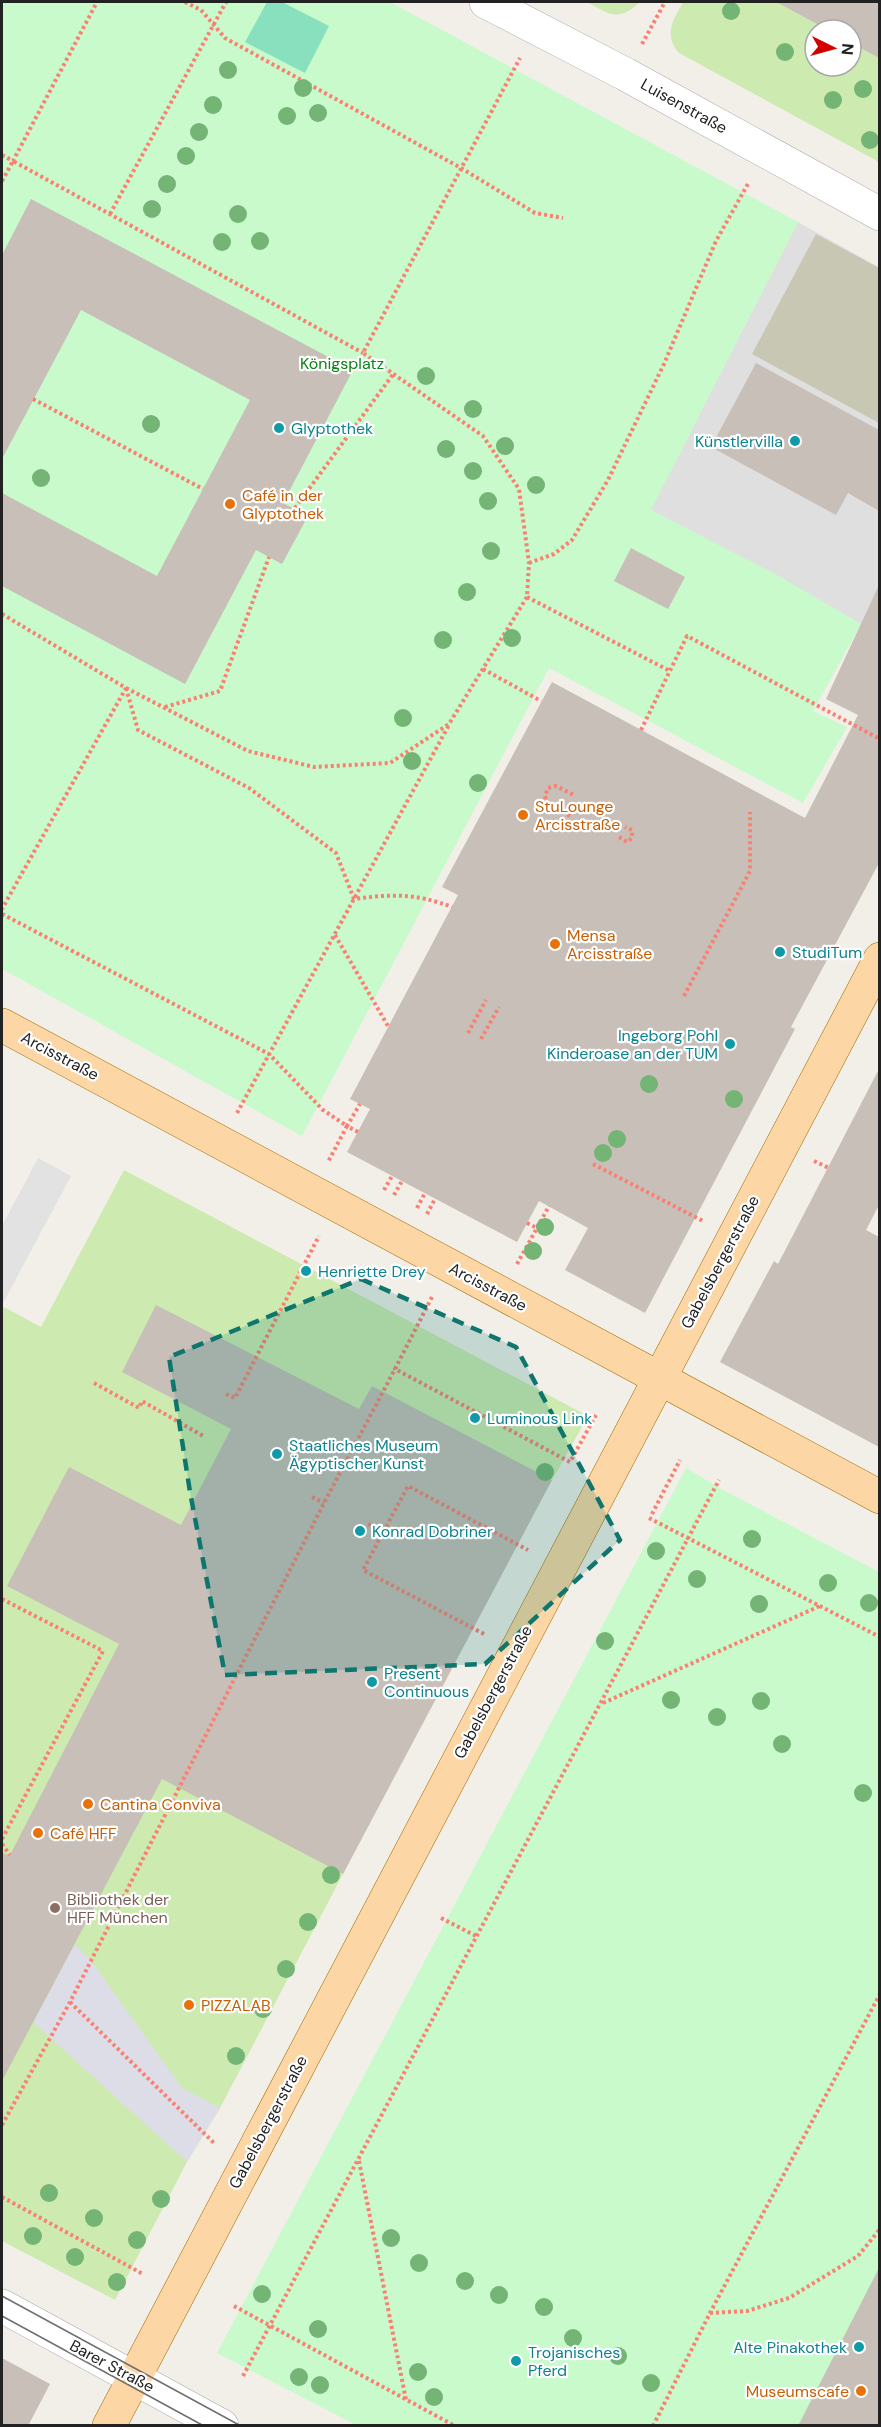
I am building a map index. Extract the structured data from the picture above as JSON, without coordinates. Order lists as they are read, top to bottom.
{
  "streets": {
    "main road": ["Arcisstraße", "Gabelsbergerstraße"],
    "street": ["Luisenstraße", "Barer Straße"]
  },
  "crossings": [
    ["Arcisstraße", "Gabelsbergerstraße"],
    ["Gabelsbergerstraße", "Barer Straße"]
  ],
  "parks": ["Königsplatz"],
  "places": [
    "Glyptothek",
    "Künstlervilla",
    "Café in der Glyptothek",
    "StuLounge Arcisstraße",
    "Mensa Arcisstraße",
    "StudiTum",
    "Ingeborg Pohl Kinderoase an der TUM",
    "Henriette Drey",
    "Luminous Link",
    "Staatliches Museum Ägyptischer Kunst",
    "Konrad Dobriner",
    "Present Continuous",
    "Cantina Conviva",
    "Café HFF",
    "Bibliothek der HFF München",
    "PIZZALAB",
    "Alte Pinakothek",
    "Trojanisches Pferd",
    "Museumscafe"
  ],
  "north": "right"
}
